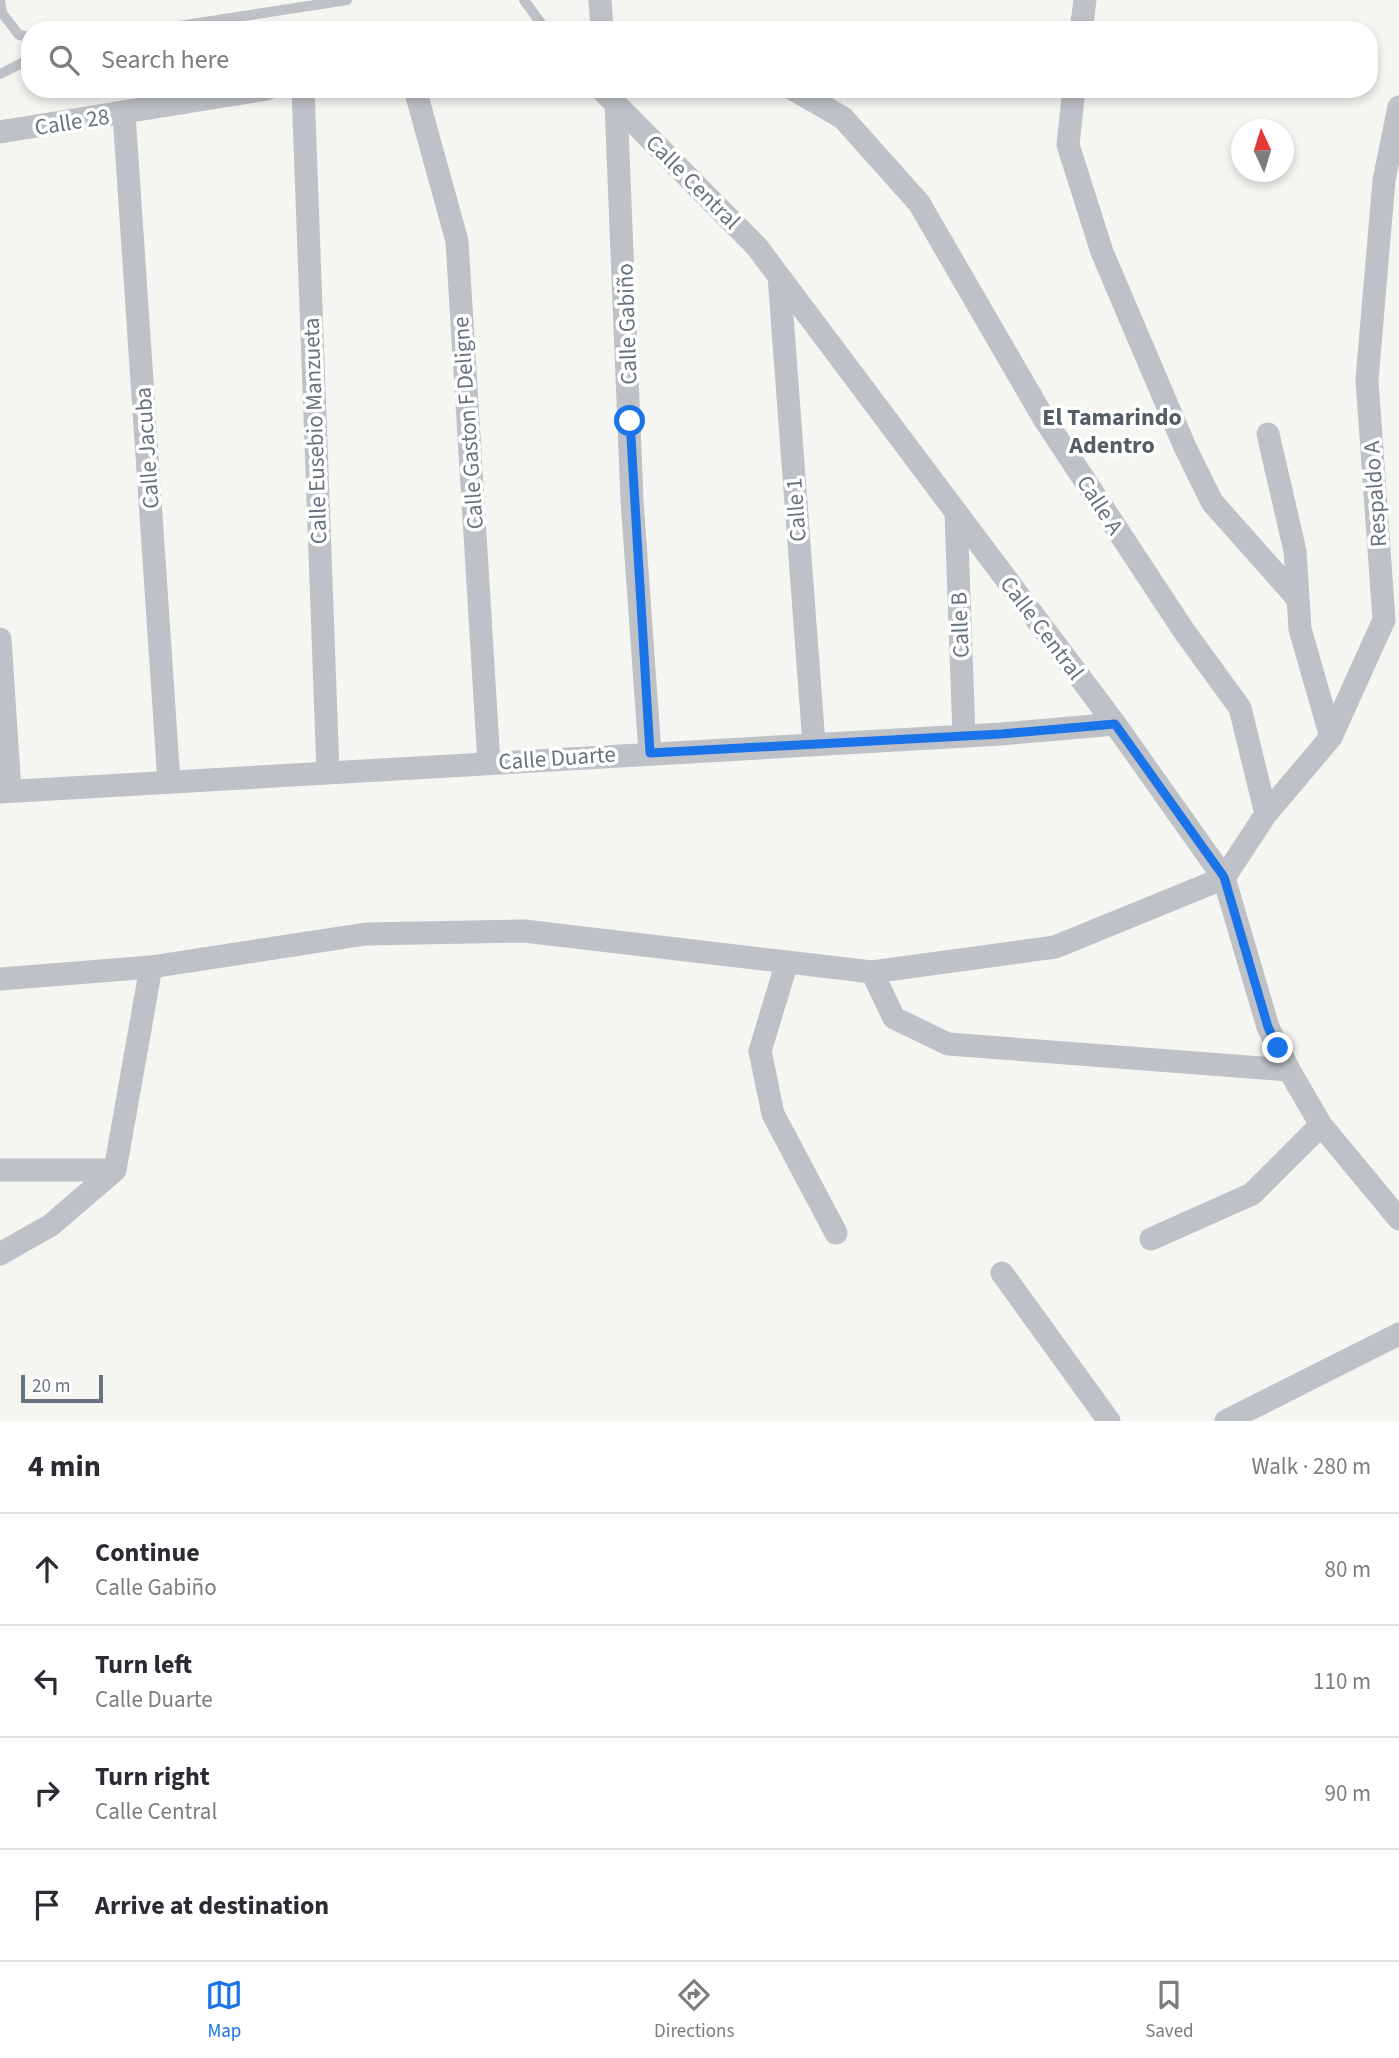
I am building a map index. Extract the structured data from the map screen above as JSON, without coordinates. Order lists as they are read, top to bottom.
{
  "streets": {
    "street": [
      "Calle 28",
      "Calle Central",
      "Calle Gabiño",
      "Calle Gaston F Deligne",
      "Calle Eusebio Manzueta",
      "Calle Jacuba",
      "Respaldo A",
      "Calle A",
      "Calle 1",
      "Calle B",
      "Calle Duarte"
    ]
  },
  "crossings": [
    ["Calle 28", "Calle Jacuba"],
    ["Calle Central", "Respaldo A"],
    ["Calle Central", "Calle 1"],
    ["Calle Central", "Calle B"],
    ["Calle Central", "Calle Duarte"],
    ["Calle Gabiño", "Calle Duarte"],
    ["Calle Gaston F Deligne", "Calle Duarte"],
    ["Calle Eusebio Manzueta", "Calle Duarte"],
    ["Calle Jacuba", "Calle Duarte"],
    ["Respaldo A", "Calle A"],
    ["Calle 1", "Calle Duarte"],
    ["Calle B", "Calle Duarte"]
  ],
  "districts": ["El Tamarindo Adentro"],
  "scale_bar": "20 m",
  "north": "top",
  "page": {
    "search": "Search here",
    "scale": "20 m",
    "heading": ["4 min", "Walk · 280 m"],
    "list": [
      ["Continue", "Calle Gabiño", "80 m"],
      ["Turn left", "Calle Duarte", "110 m"],
      ["Turn right", "Calle Central", "90 m"],
      "Arrive at destination"
    ],
    "nav": ["Map", "Directions", "Saved"]
  }
}
